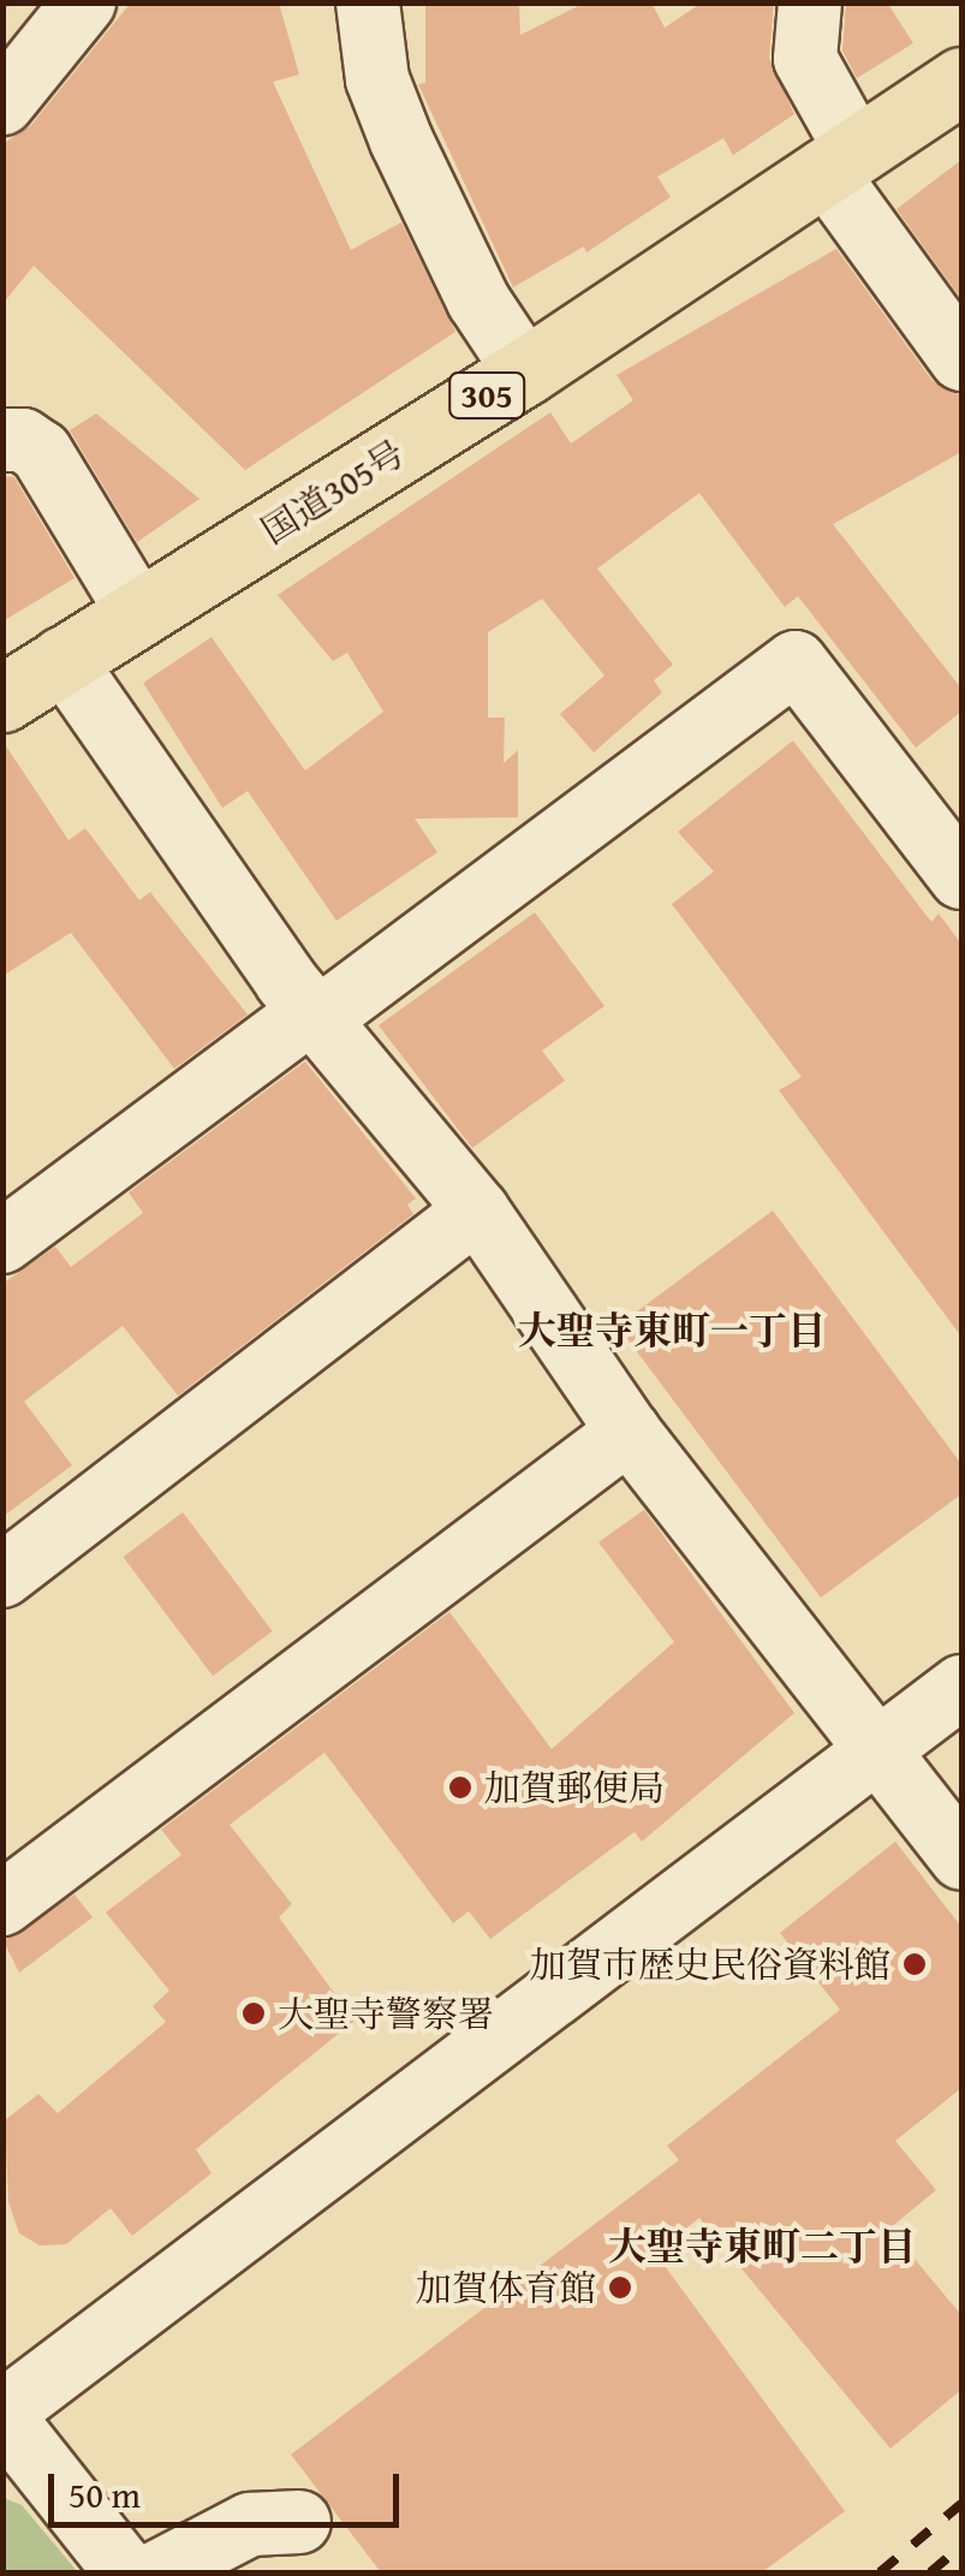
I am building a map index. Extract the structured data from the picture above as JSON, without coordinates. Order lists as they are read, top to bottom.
{
  "streets": {
    "highway": ["305", "国道305号"]
  },
  "districts": ["大聖寺東町一丁目", "大聖寺東町二丁目"],
  "places": [
    "加賀郵便局",
    "加賀市歴史民俗資料館",
    "大聖寺警察署",
    "加賀体育館"
  ],
  "scale_bar": "50 m"
}
